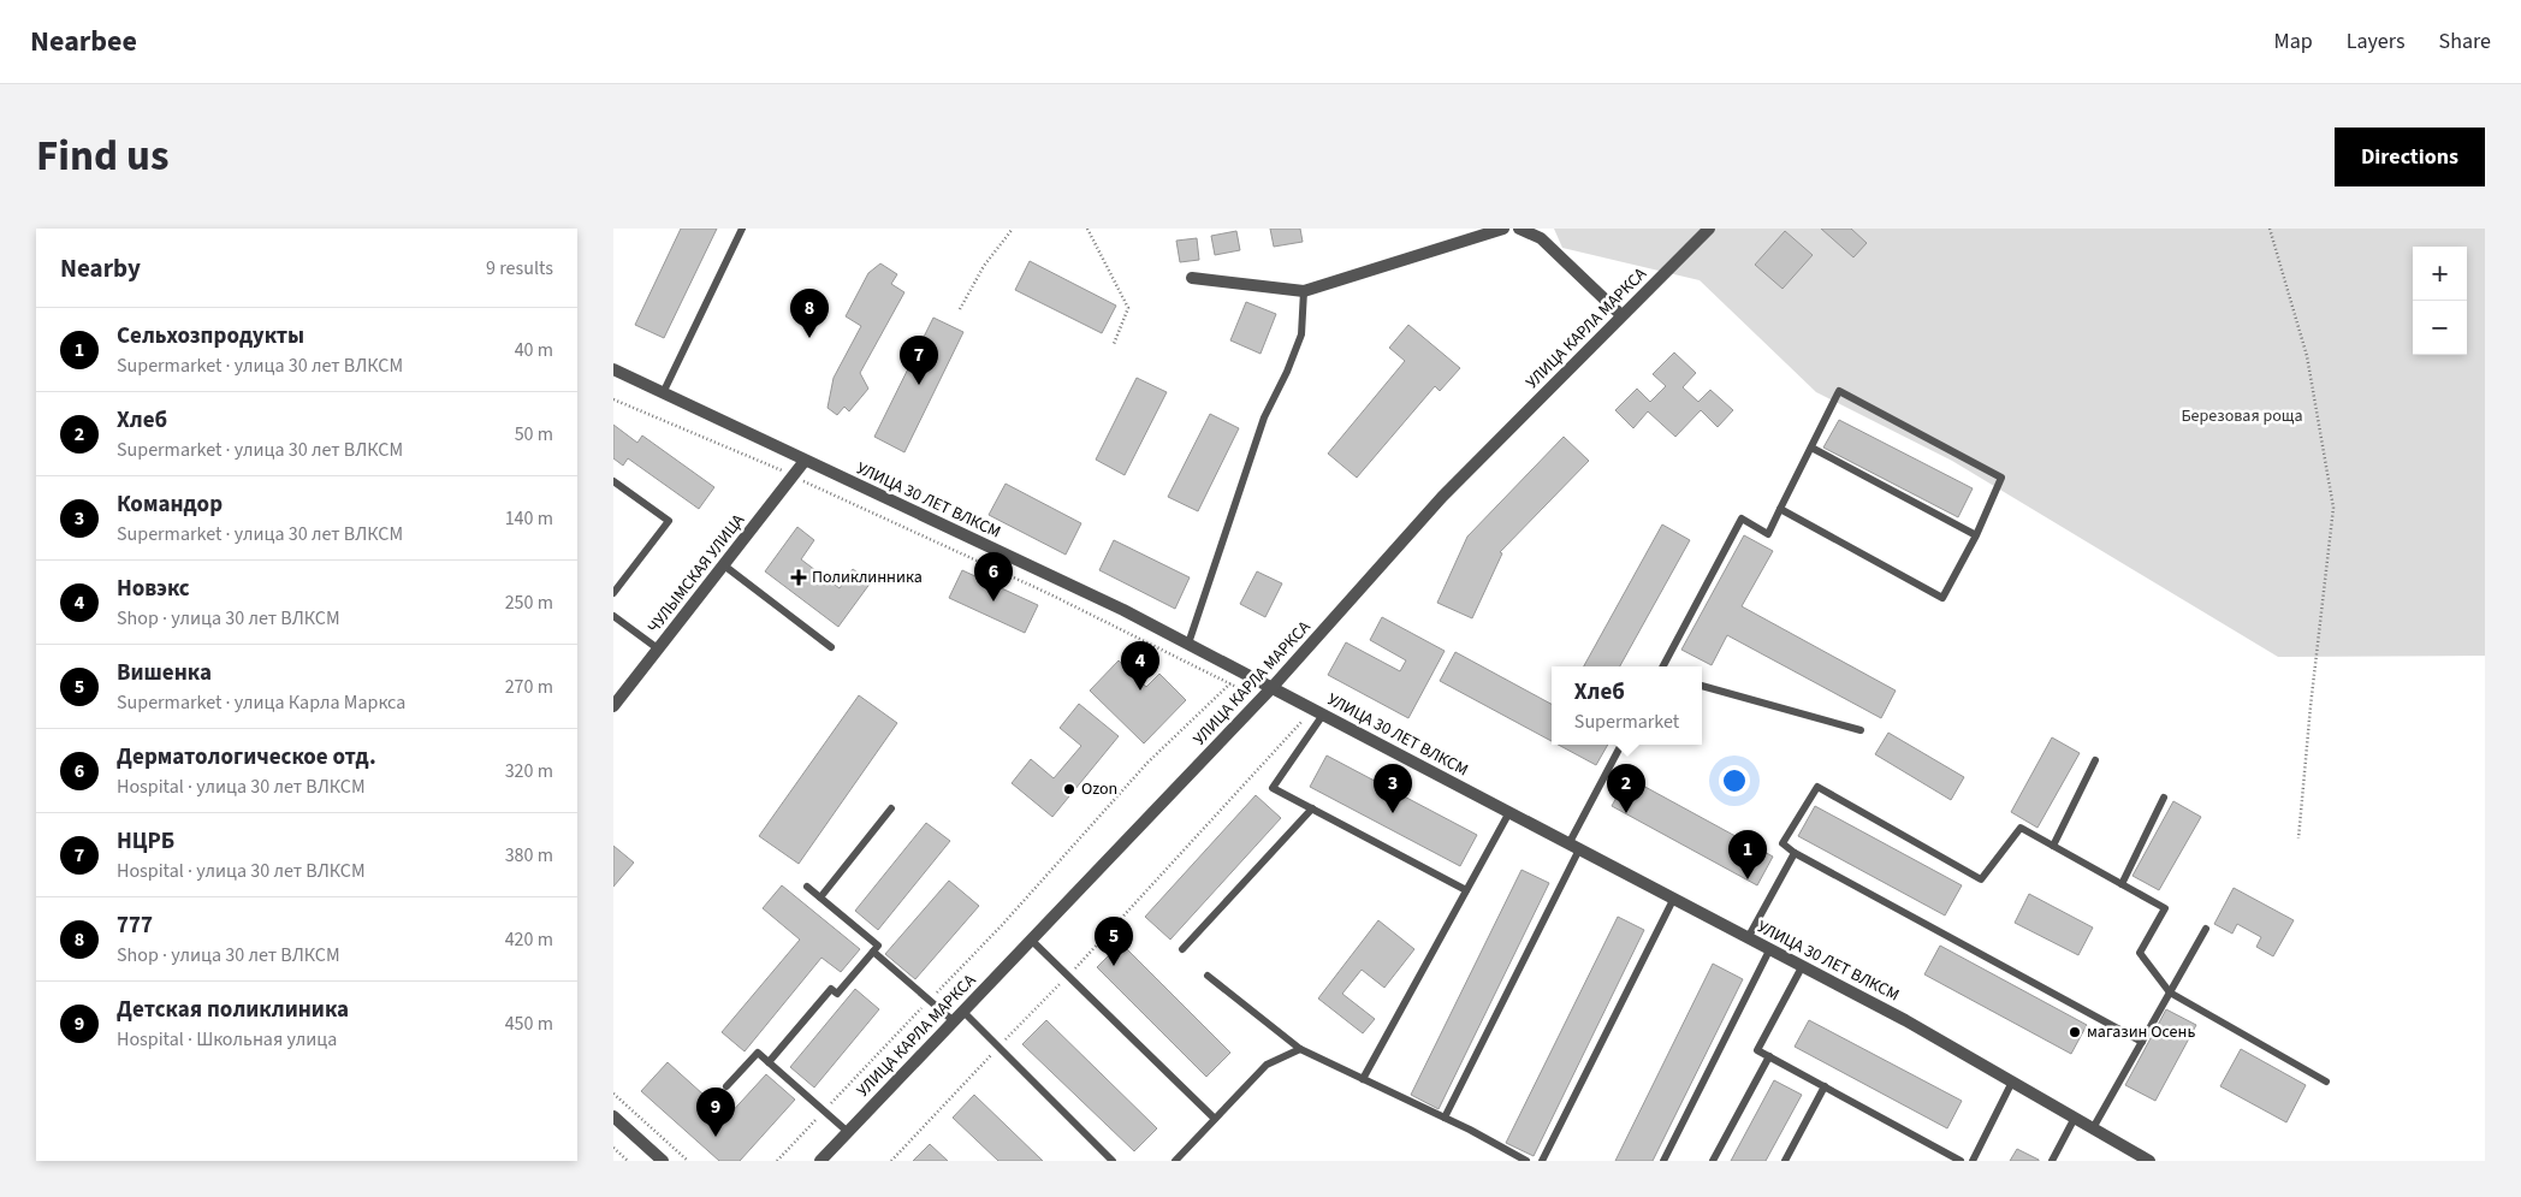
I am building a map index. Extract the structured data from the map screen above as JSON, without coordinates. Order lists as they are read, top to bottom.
{
  "streets": {
    "street": ["УЛИЦА КАРЛА МАРКСА", "УЛИЦА 30 ЛЕТ ВЛКСМ", "ЧУЛЫМСКАЯ УЛИЦА"]
  },
  "crossings": [
    ["УЛИЦА КАРЛА МАРКСА", "УЛИЦА 30 ЛЕТ ВЛКСМ"],
    ["УЛИЦА 30 ЛЕТ ВЛКСМ", "ЧУЛЫМСКАЯ УЛИЦА"]
  ],
  "parks": ["Березовая роща"],
  "places": {
    "health": ["Поликлинника"],
    "other": ["Ozon", "магазин Осень"]
  },
  "page": {
    "header": "Nearbee",
    "nav": ["Map", "Layers", "Share"],
    "title": "Find us",
    "buttons": "Directions",
    "heading": ["Nearby", "9 results"],
    "map_buttons": ["+", "−"],
    "pins": [
      "8",
      "7",
      "6",
      "4",
      "2",
      "3",
      "1",
      "5",
      "9"
    ],
    "list": [
      {
        "mark": "1",
        "name": "Сельхозпродукты",
        "note": "Supermarket · улица 30 лет ВЛКСМ",
        "value": "40 m"
      },
      {
        "mark": "2",
        "name": "Хлеб",
        "note": "Supermarket · улица 30 лет ВЛКСМ",
        "value": "50 m"
      },
      {
        "mark": "3",
        "name": "Командор",
        "note": "Supermarket · улица 30 лет ВЛКСМ",
        "value": "140 m"
      },
      {
        "mark": "4",
        "name": "Новэкс",
        "note": "Shop · улица 30 лет ВЛКСМ",
        "value": "250 m"
      },
      {
        "mark": "5",
        "name": "Вишенка",
        "note": "Supermarket · улица Карла Маркса",
        "value": "270 m"
      },
      {
        "mark": "6",
        "name": "Дерматологическое отд.",
        "note": "Hospital · улица 30 лет ВЛКСМ",
        "value": "320 m"
      },
      {
        "mark": "7",
        "name": "НЦРБ",
        "note": "Hospital · улица 30 лет ВЛКСМ",
        "value": "380 m"
      },
      {
        "mark": "8",
        "name": "777",
        "note": "Shop · улица 30 лет ВЛКСМ",
        "value": "420 m"
      },
      {
        "mark": "9",
        "name": "Детская поликлиника",
        "note": "Hospital · Школьная улица",
        "value": "450 m"
      }
    ],
    "popup": ["Хлеб", "Supermarket"]
  }
}
